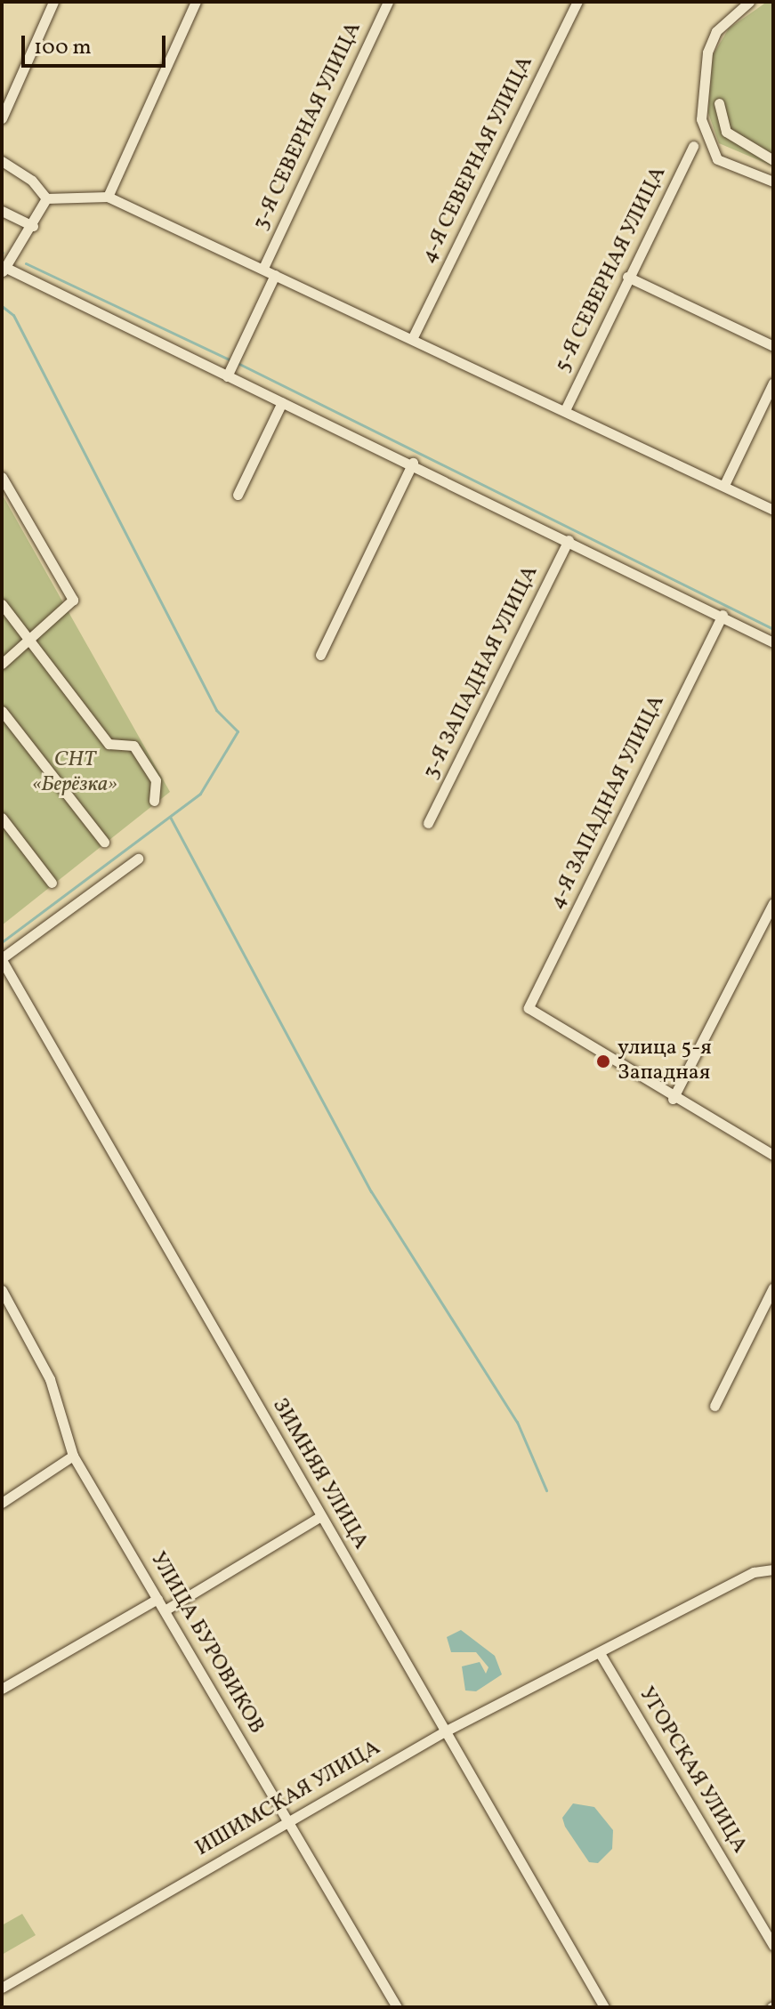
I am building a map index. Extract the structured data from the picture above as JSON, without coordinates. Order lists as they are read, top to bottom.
{
  "streets": {
    "street": [
      "3-Я СЕВЕРНАЯ УЛИЦА",
      "4-Я СЕВЕРНАЯ УЛИЦА",
      "5-Я СЕВЕРНАЯ УЛИЦА",
      "3-Я ЗАПАДНАЯ УЛИЦА",
      "4-Я ЗАПАДНАЯ УЛИЦА",
      "ЗИМНЯЯ УЛИЦА",
      "УЛИЦА БУРОВИКОВ",
      "УГОРСКАЯ УЛИЦА",
      "ИШИМСКАЯ УЛИЦА"
    ]
  },
  "crossings": [
    ["ЗИМНЯЯ УЛИЦА", "ИШИМСКАЯ УЛИЦА"],
    ["УЛИЦА БУРОВИКОВ", "ИШИМСКАЯ УЛИЦА"],
    ["УГОРСКАЯ УЛИЦА", "ИШИМСКАЯ УЛИЦА"]
  ],
  "parks": ["СНТ «Берёзка»"],
  "places": ["улица 5-я Западная"],
  "scale_bar": "100 m"
}
